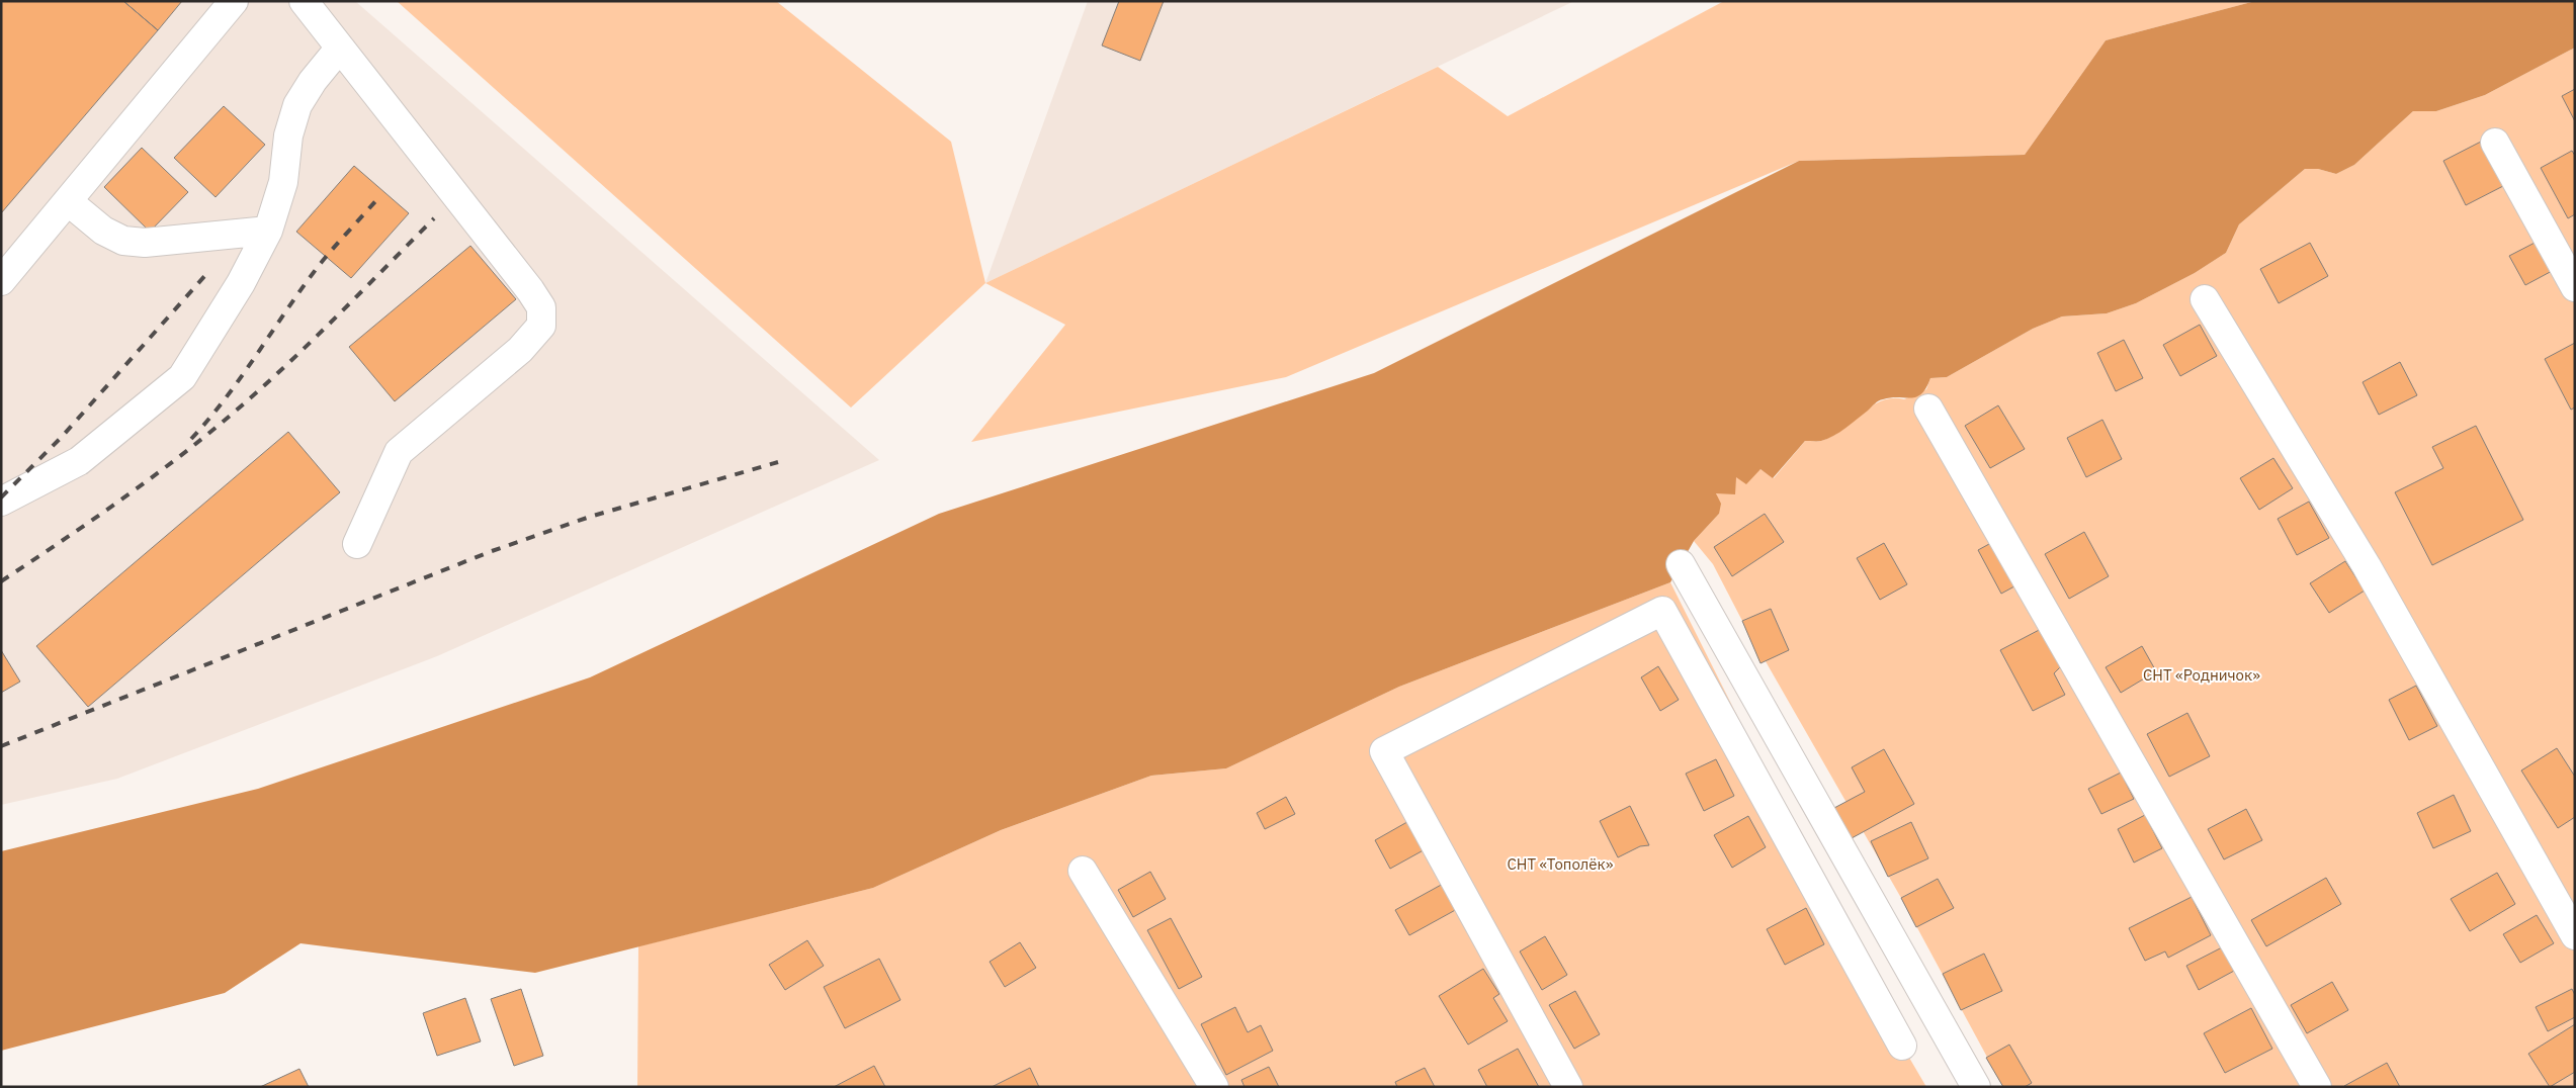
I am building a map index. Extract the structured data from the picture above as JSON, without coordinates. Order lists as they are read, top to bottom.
{
  "parks": ["СНТ «Родничок»", "СНТ «Тополёк»"]
}
